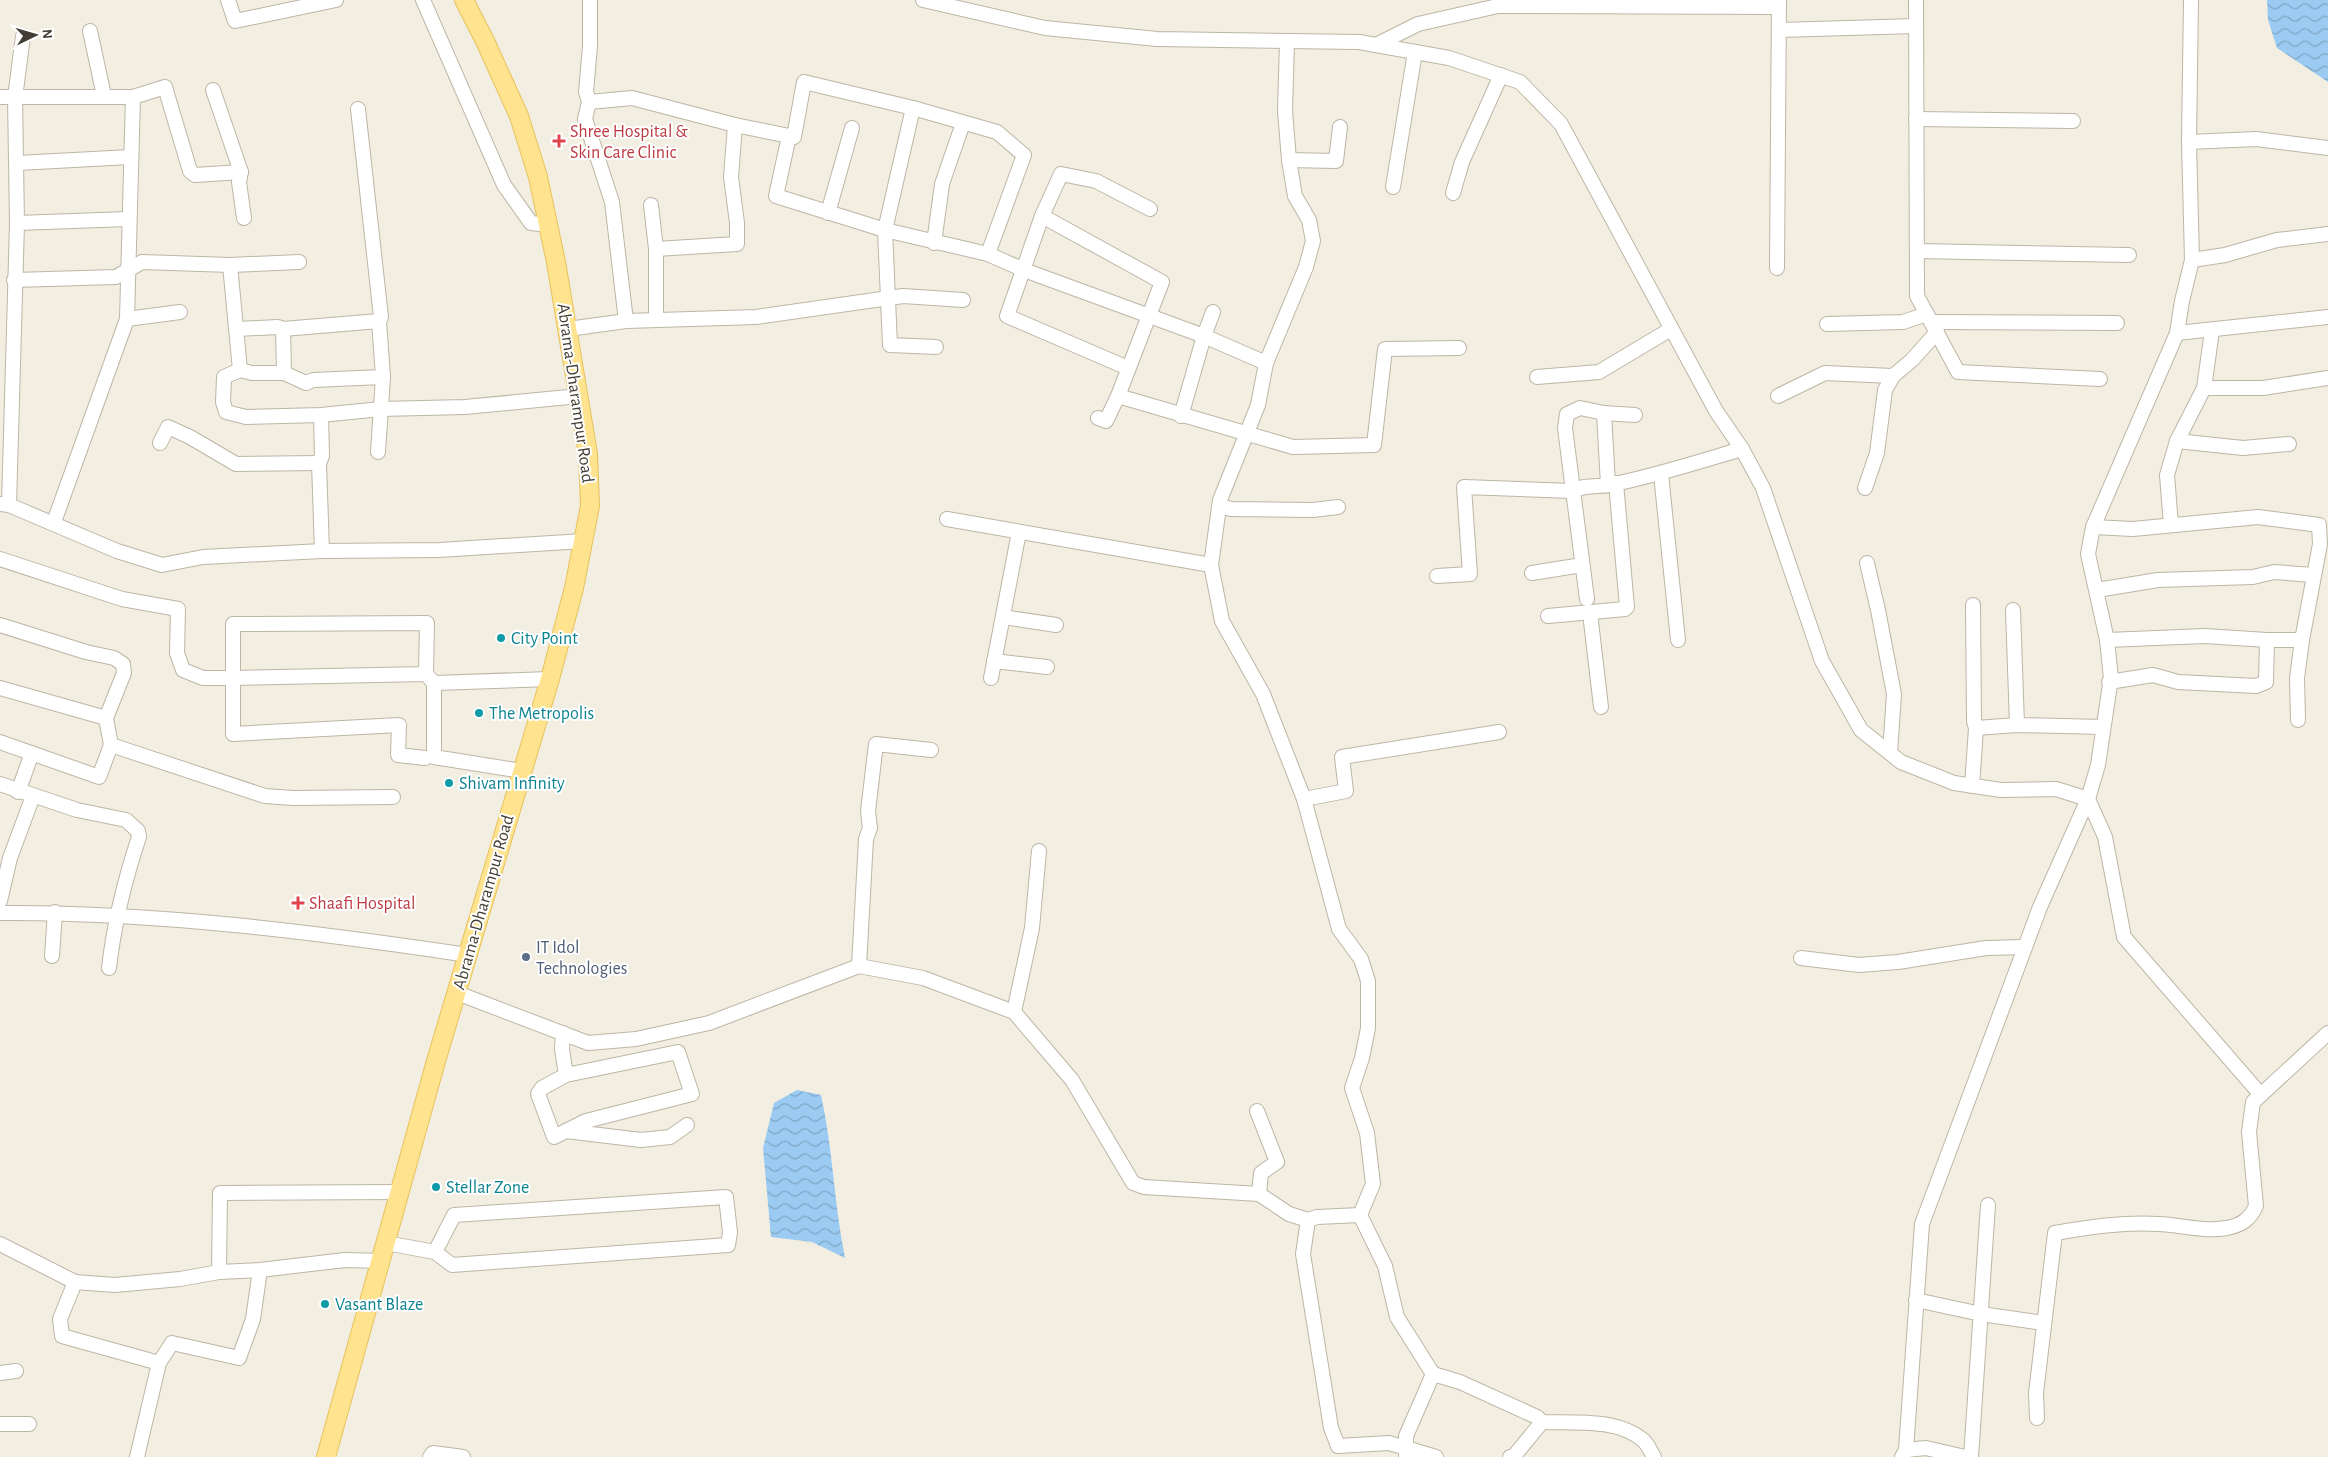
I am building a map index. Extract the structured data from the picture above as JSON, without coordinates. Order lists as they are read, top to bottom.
{
  "streets": {
    "main road": ["Abrama-Dharampur Road"]
  },
  "places": {
    "health": ["Shree Hospital & Skin Care Clinic", "Shaafi Hospital"],
    "other": [
      "City Point",
      "The Metropolis",
      "Shivam Infinity",
      "IT Idol Technologies",
      "Stellar Zone",
      "Vasant Blaze"
    ]
  },
  "north": "right"
}
